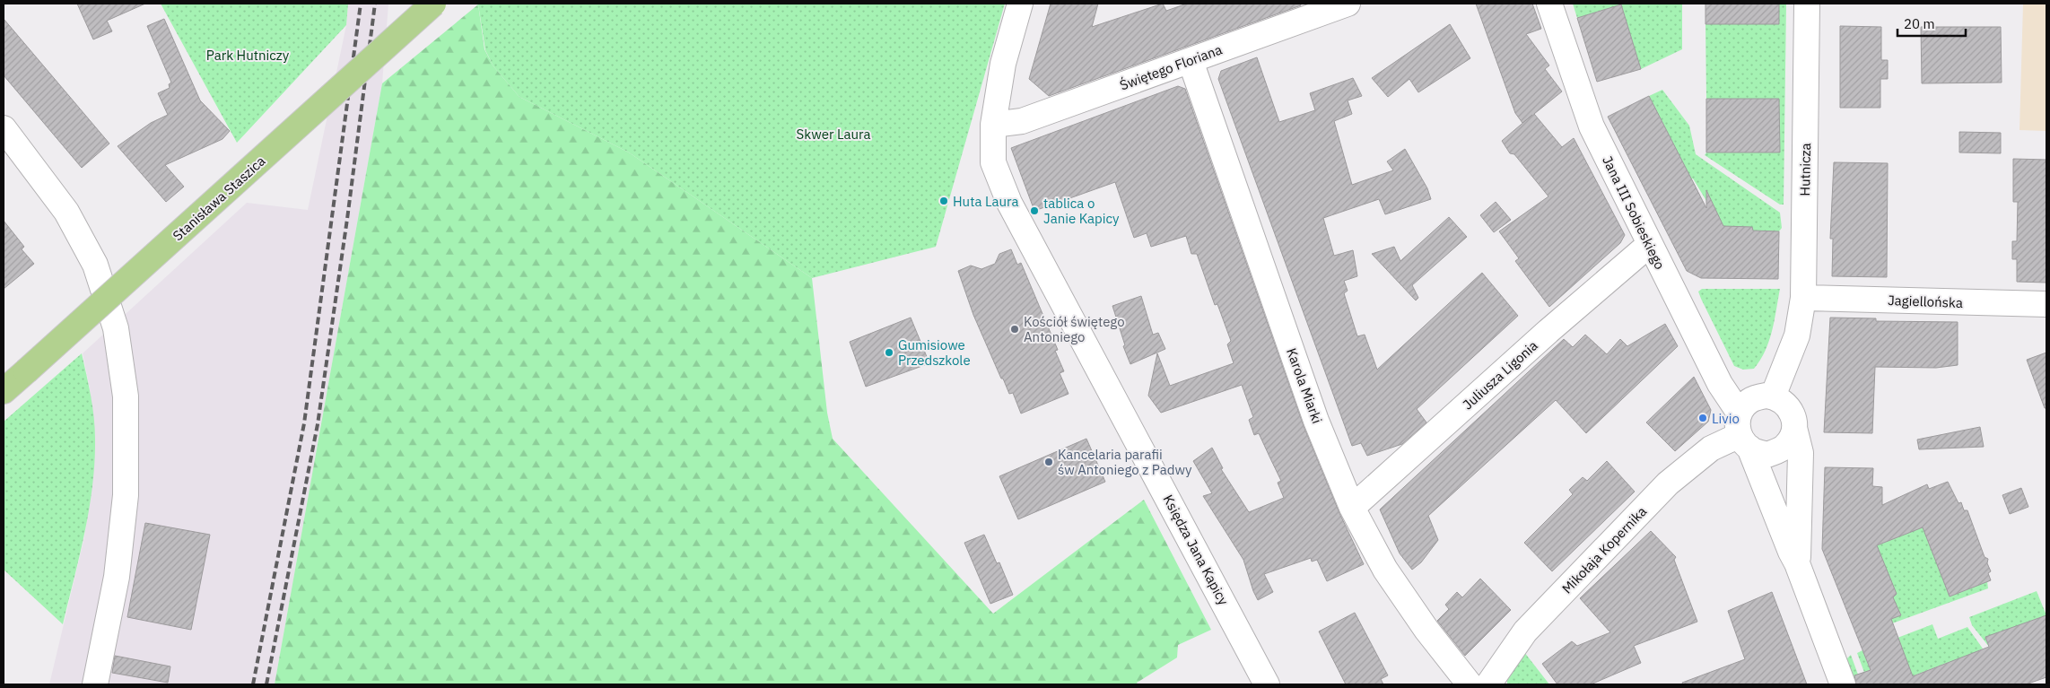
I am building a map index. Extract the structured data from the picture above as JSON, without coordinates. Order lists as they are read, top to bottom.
{
  "streets": {
    "main road": ["Stanisława Staszica"],
    "street": [
      "Świętego Floriana",
      "Hutnicza",
      "Jana III Sobieskiego",
      "Jagiellońska",
      "Juliusza Ligonia",
      "Karola Miarki",
      "Księdza Jana Kapicy",
      "Mikołaja Kopernika"
    ]
  },
  "crossings": [
    ["Świętego Floriana", "Karola Miarki"],
    ["Świętego Floriana", "Księdza Jana Kapicy"],
    ["Hutnicza", "Jana III Sobieskiego"],
    ["Hutnicza", "Jagiellońska"],
    ["Hutnicza", "Mikołaja Kopernika"],
    ["Jana III Sobieskiego", "Juliusza Ligonia"],
    ["Jana III Sobieskiego", "Mikołaja Kopernika"],
    ["Juliusza Ligonia", "Karola Miarki"]
  ],
  "parks": ["Park Hutniczy", "Skwer Laura"],
  "places": [
    "Huta Laura",
    "tablica o Janie Kapicy",
    "Kościół świętego Antoniego",
    "Gumisiowe Przedszkole",
    "Livio",
    "Kancelaria parafii św Antoniego z Padwy"
  ],
  "scale_bar": "20 m"
}
